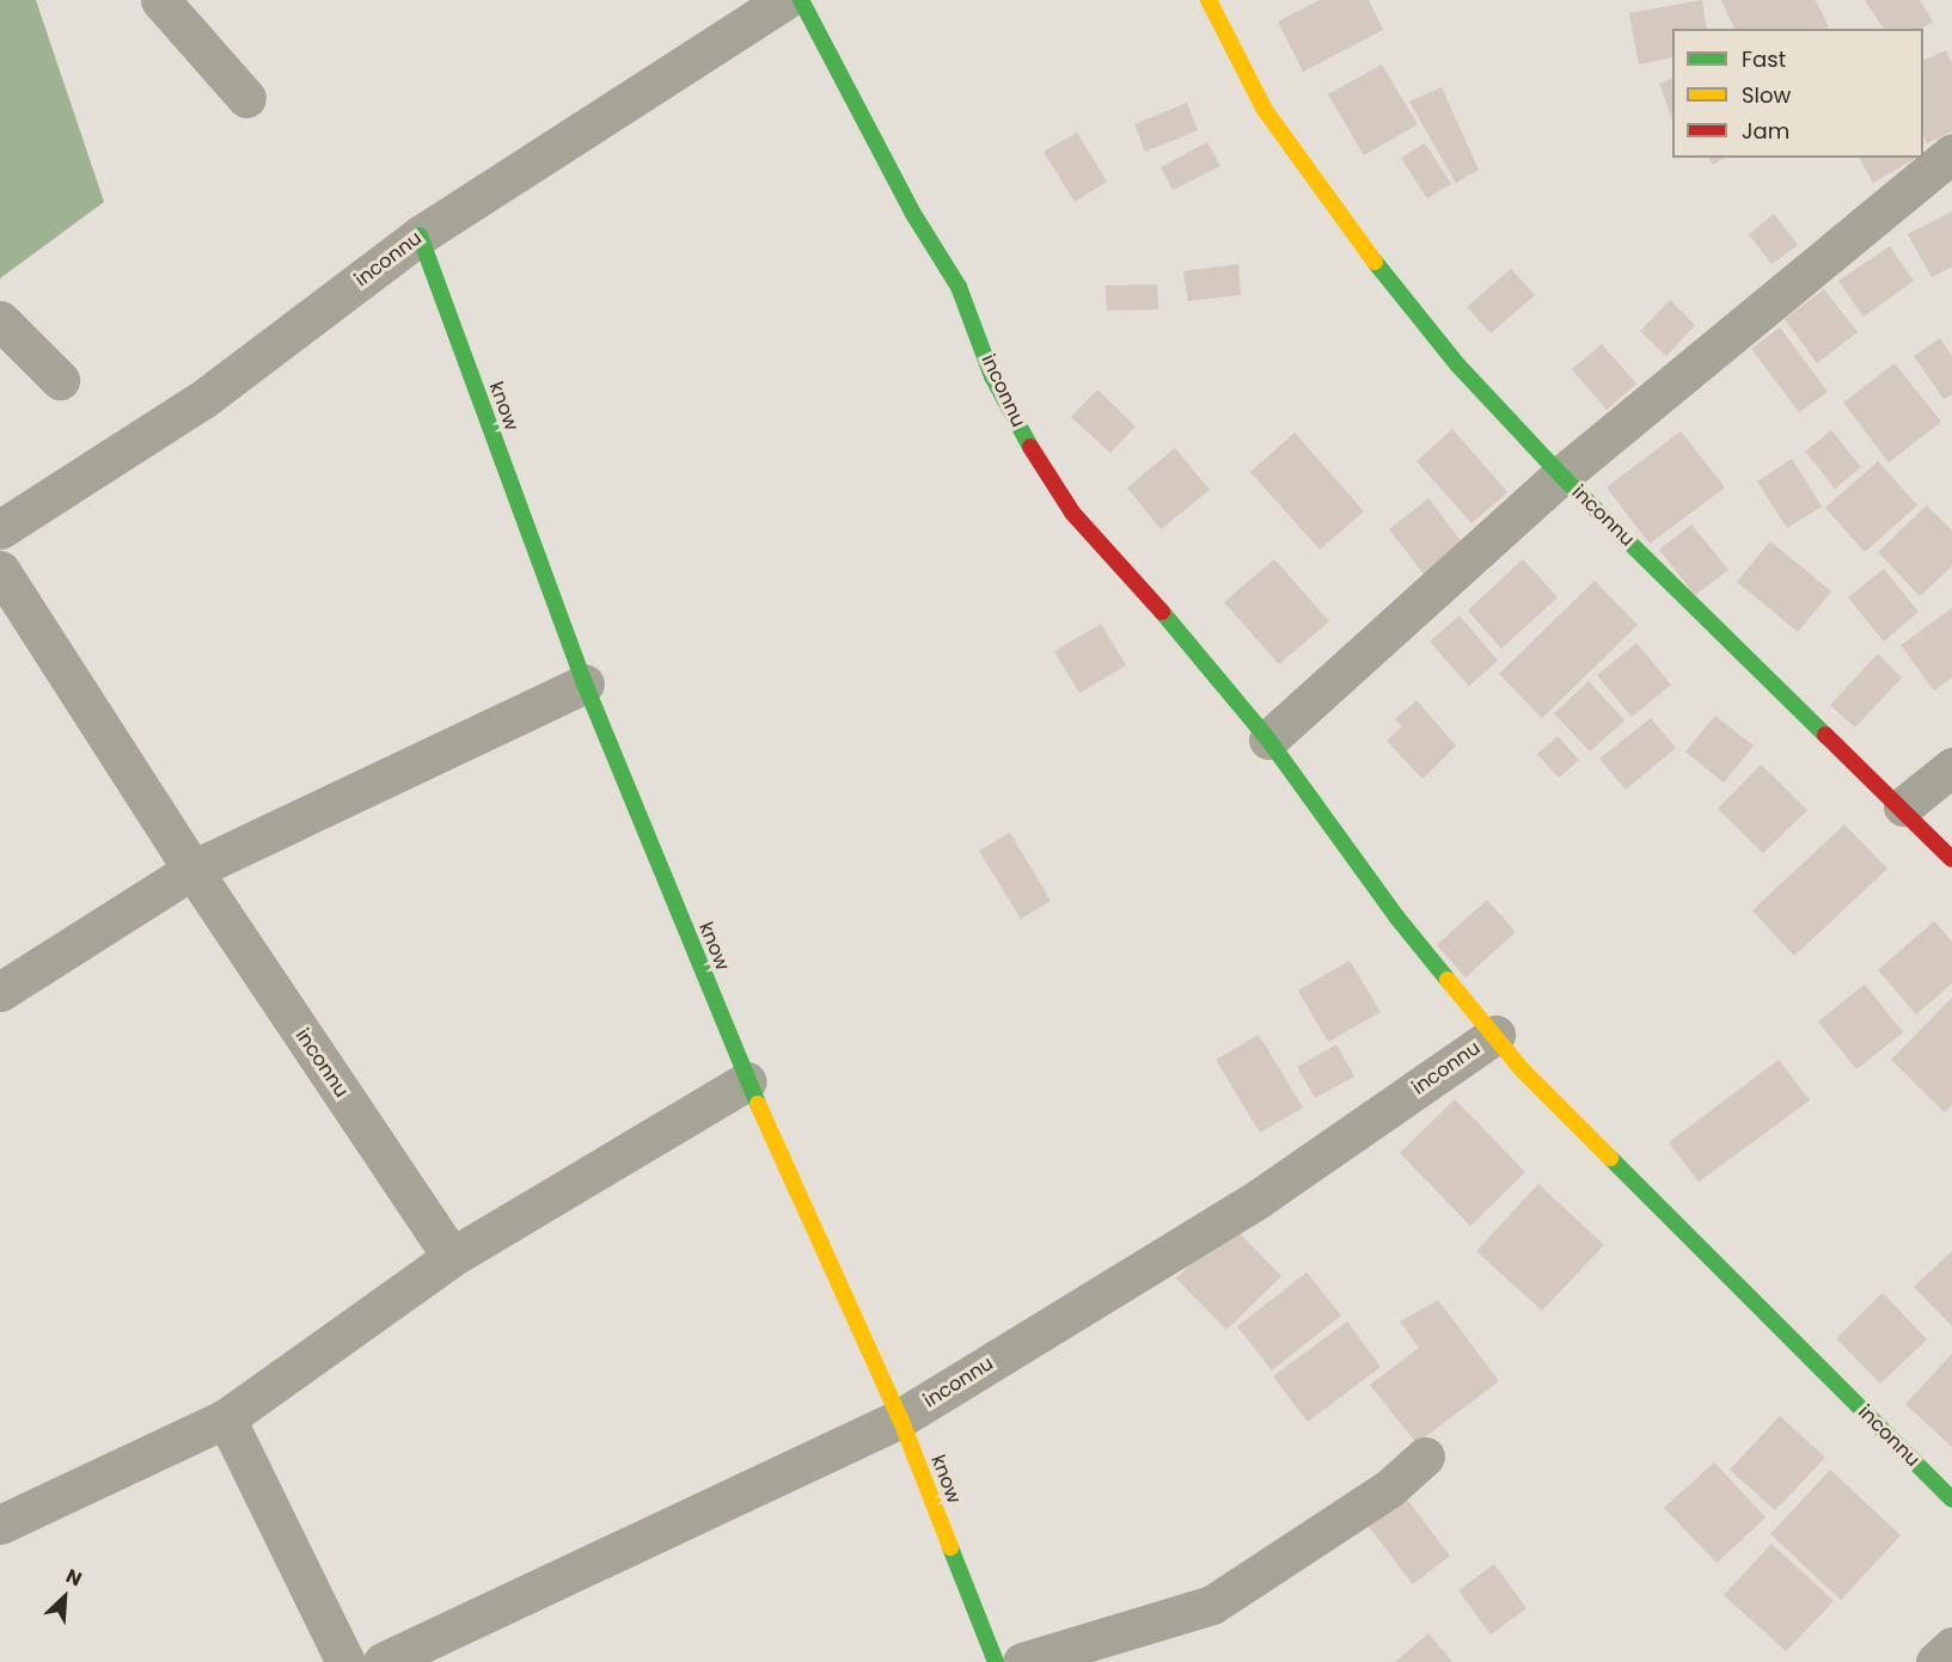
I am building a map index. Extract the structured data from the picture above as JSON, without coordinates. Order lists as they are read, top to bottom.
{
  "streets": {
    "street": ["inconnu", "know"]
  },
  "crossings": [
    ["inconnu", "know"]
  ],
  "legend": ["Fast", "Slow", "Jam"],
  "north": "top right"
}
